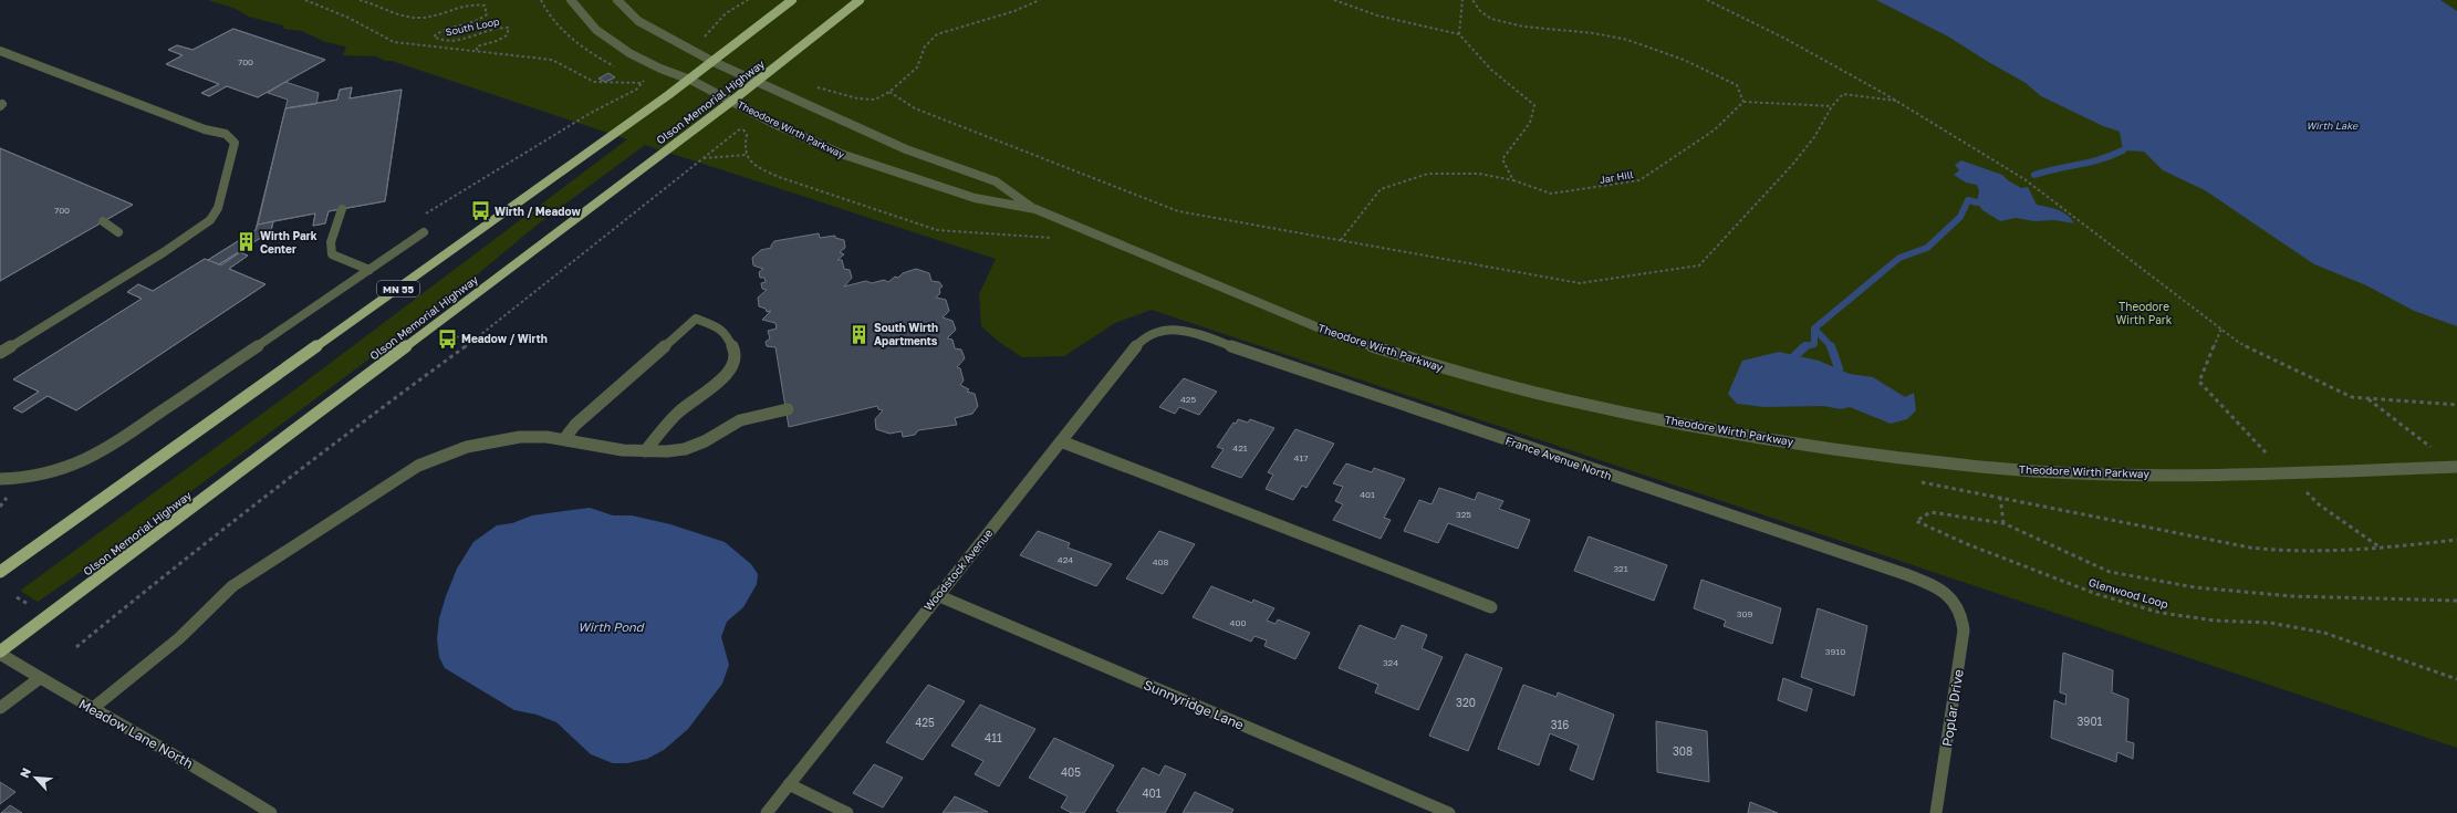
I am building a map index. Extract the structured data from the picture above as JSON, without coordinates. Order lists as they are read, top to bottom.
{
  "streets": {
    "main road": ["Olson Memorial Highway", "MN 55"],
    "street": [
      "Theodore Wirth Parkway",
      "France Avenue North",
      "Woodstock Avenue",
      "Sunnyridge Lane",
      "Poplar Drive",
      "Meadow Lane North"
    ],
    "path": ["South Loop", "Jar Hill", "Glenwood Loop"]
  },
  "crossings": [
    ["Olson Memorial Highway", "Theodore Wirth Parkway"],
    ["Olson Memorial Highway", "Meadow Lane North"],
    ["Theodore Wirth Parkway", "MN 55"],
    ["France Avenue North", "Woodstock Avenue"],
    ["France Avenue North", "Poplar Drive"],
    ["Woodstock Avenue", "Sunnyridge Lane"]
  ],
  "water": ["Wirth Lake", "Wirth Pond"],
  "parks": ["Theodore Wirth Park"],
  "places": {
    "bus stop": ["Wirth / Meadow", "Meadow / Wirth"],
    "building": ["Wirth Park Center", "South Wirth Apartments"]
  },
  "house_numbers": [
    "700",
    "700",
    "425",
    "421",
    "417",
    "401",
    "325",
    "424",
    "408",
    "321",
    "309",
    "400",
    "3910",
    "324",
    "320",
    "3901",
    "425",
    "316",
    "411",
    "308",
    "405",
    "401"
  ],
  "north": "top left"
}
